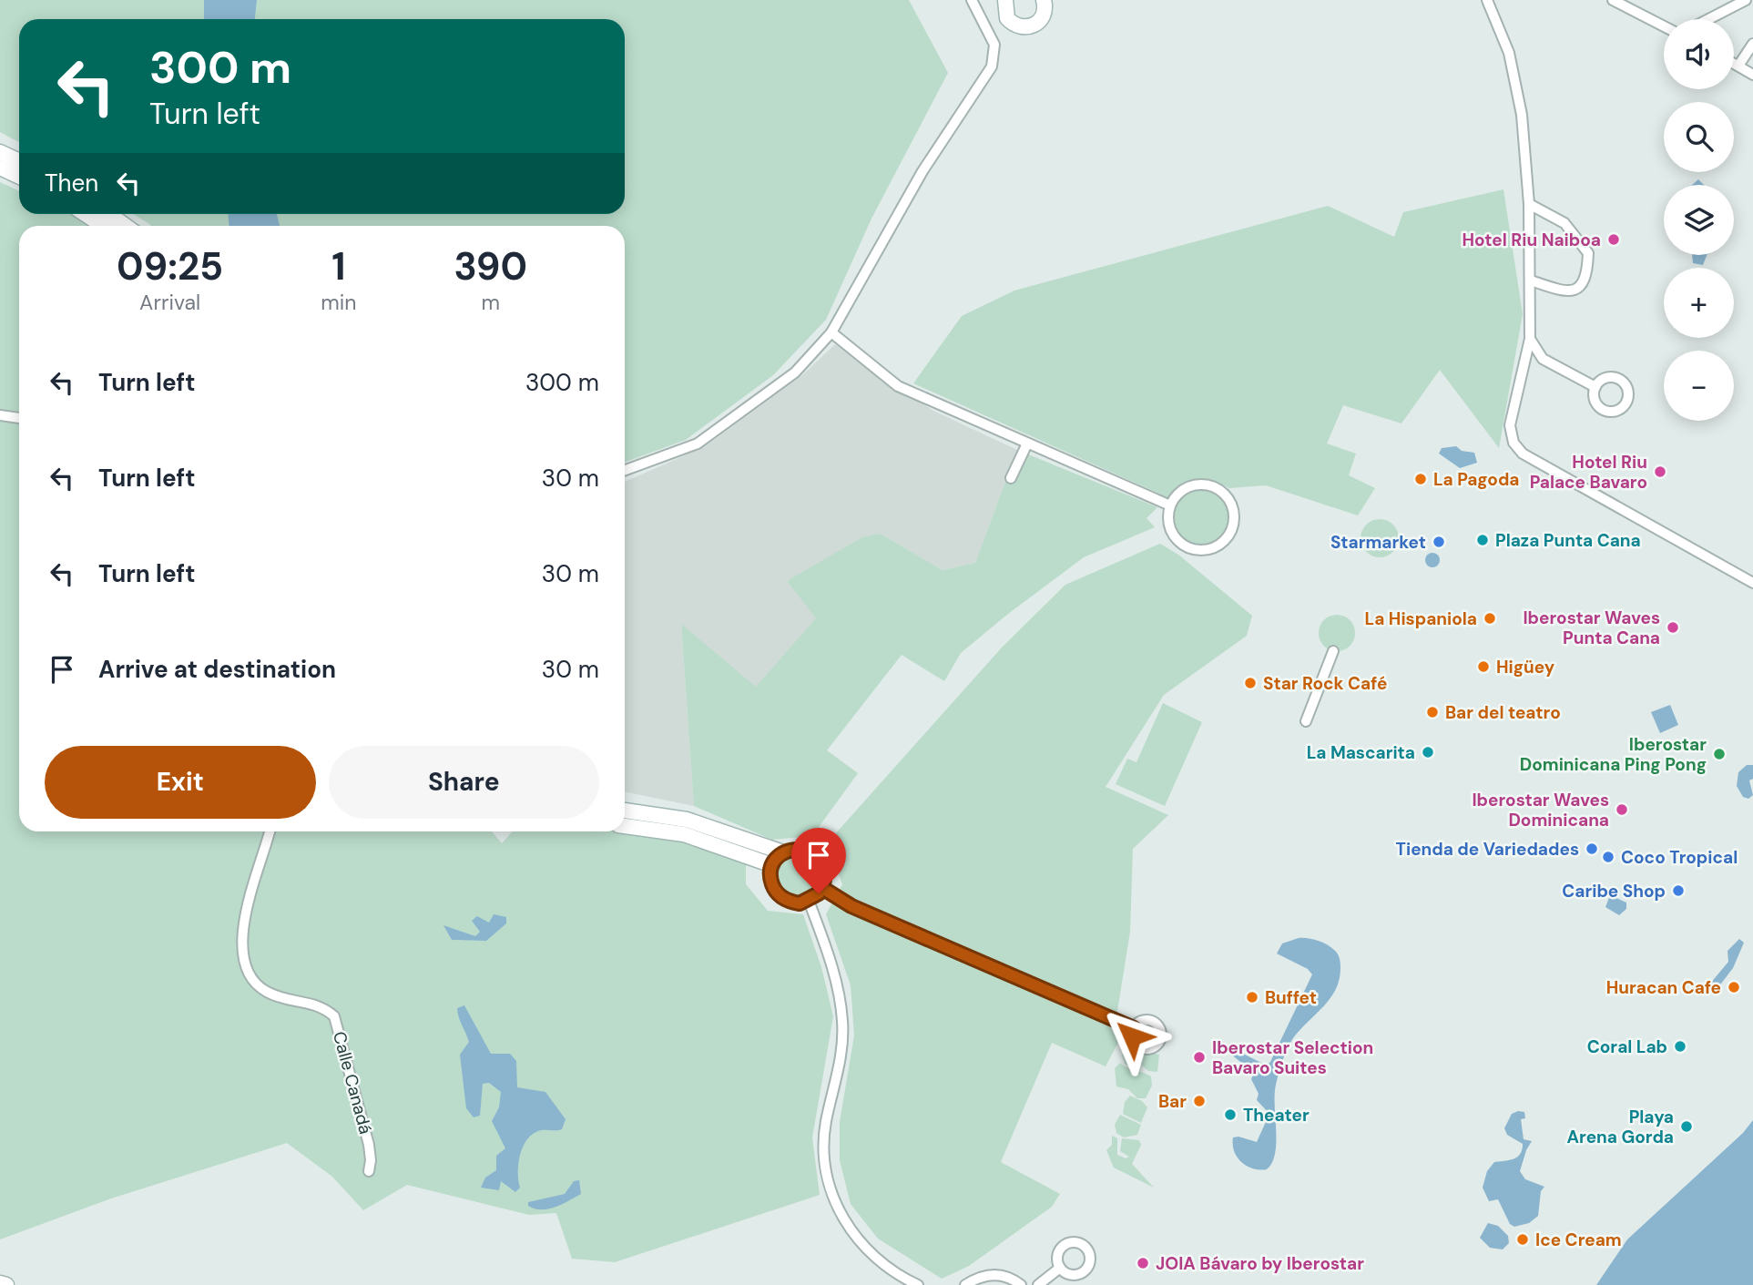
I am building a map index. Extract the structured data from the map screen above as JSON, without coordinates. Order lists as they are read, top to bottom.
{
  "streets": {
    "street": ["Calle Canadá"]
  },
  "places": [
    "Hotel Riu Naiboa",
    "Hotel Riu Palace Bavaro",
    "La Pagoda",
    "Plaza Punta Cana",
    "Starmarket",
    "La Hispaniola",
    "Iberostar Waves Punta Cana",
    "Higüey",
    "Star Rock Café",
    "Bar del teatro",
    "La Mascarita",
    "Iberostar Dominicana Ping Pong",
    "Iberostar Waves Dominicana",
    "Tienda de Variedades",
    "Coco Tropical",
    "Caribe Shop",
    "Huracan Cafe",
    "Buffet",
    "Coral Lab",
    "Iberostar Selection Bavaro Suites",
    "Bar",
    "Theater",
    "Playa Arena Gorda",
    "Ice Cream",
    "JOIA Bávaro by Iberostar"
  ],
  "page": {
    "map_buttons": ["+", "−"],
    "turn": ["300 m", "Turn left"],
    "then": "Then",
    "eta": [
      "09:25",
      "Arrival",
      "1",
      "min",
      "390",
      "m"
    ],
    "list": [
      {
        "name": "Turn left",
        "value": "300 m"
      },
      {
        "name": "Turn left",
        "value": "30 m"
      },
      {
        "name": "Turn left",
        "value": "30 m"
      },
      {
        "name": "Arrive at destination",
        "value": "30 m"
      }
    ],
    "buttons": ["Exit", "Share"]
  }
}
